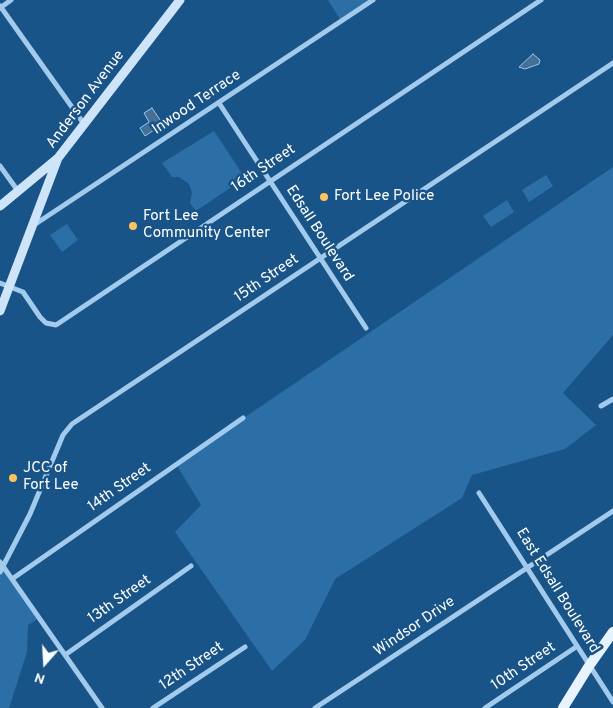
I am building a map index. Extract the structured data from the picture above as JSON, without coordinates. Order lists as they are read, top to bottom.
{
  "streets": {
    "main road": ["Anderson Avenue"],
    "street": [
      "Inwood Terrace",
      "16th Street",
      "Edsall Boulevard",
      "15th Street",
      "14th Street",
      "East Edsall Boulevard",
      "13th Street",
      "Windsor Drive",
      "12th Street",
      "10th Street"
    ]
  },
  "crossings": [
    ["Anderson Avenue", "Inwood Terrace"],
    ["Anderson Avenue", "16th Street"],
    ["Inwood Terrace", "Edsall Boulevard"],
    ["16th Street", "Edsall Boulevard"],
    ["Edsall Boulevard", "15th Street"],
    ["East Edsall Boulevard", "Windsor Drive"],
    ["East Edsall Boulevard", "10th Street"]
  ],
  "places": ["Fort Lee Police", "Fort Lee Community Center", "JCC of Fort Lee"],
  "north": "bottom"
}
